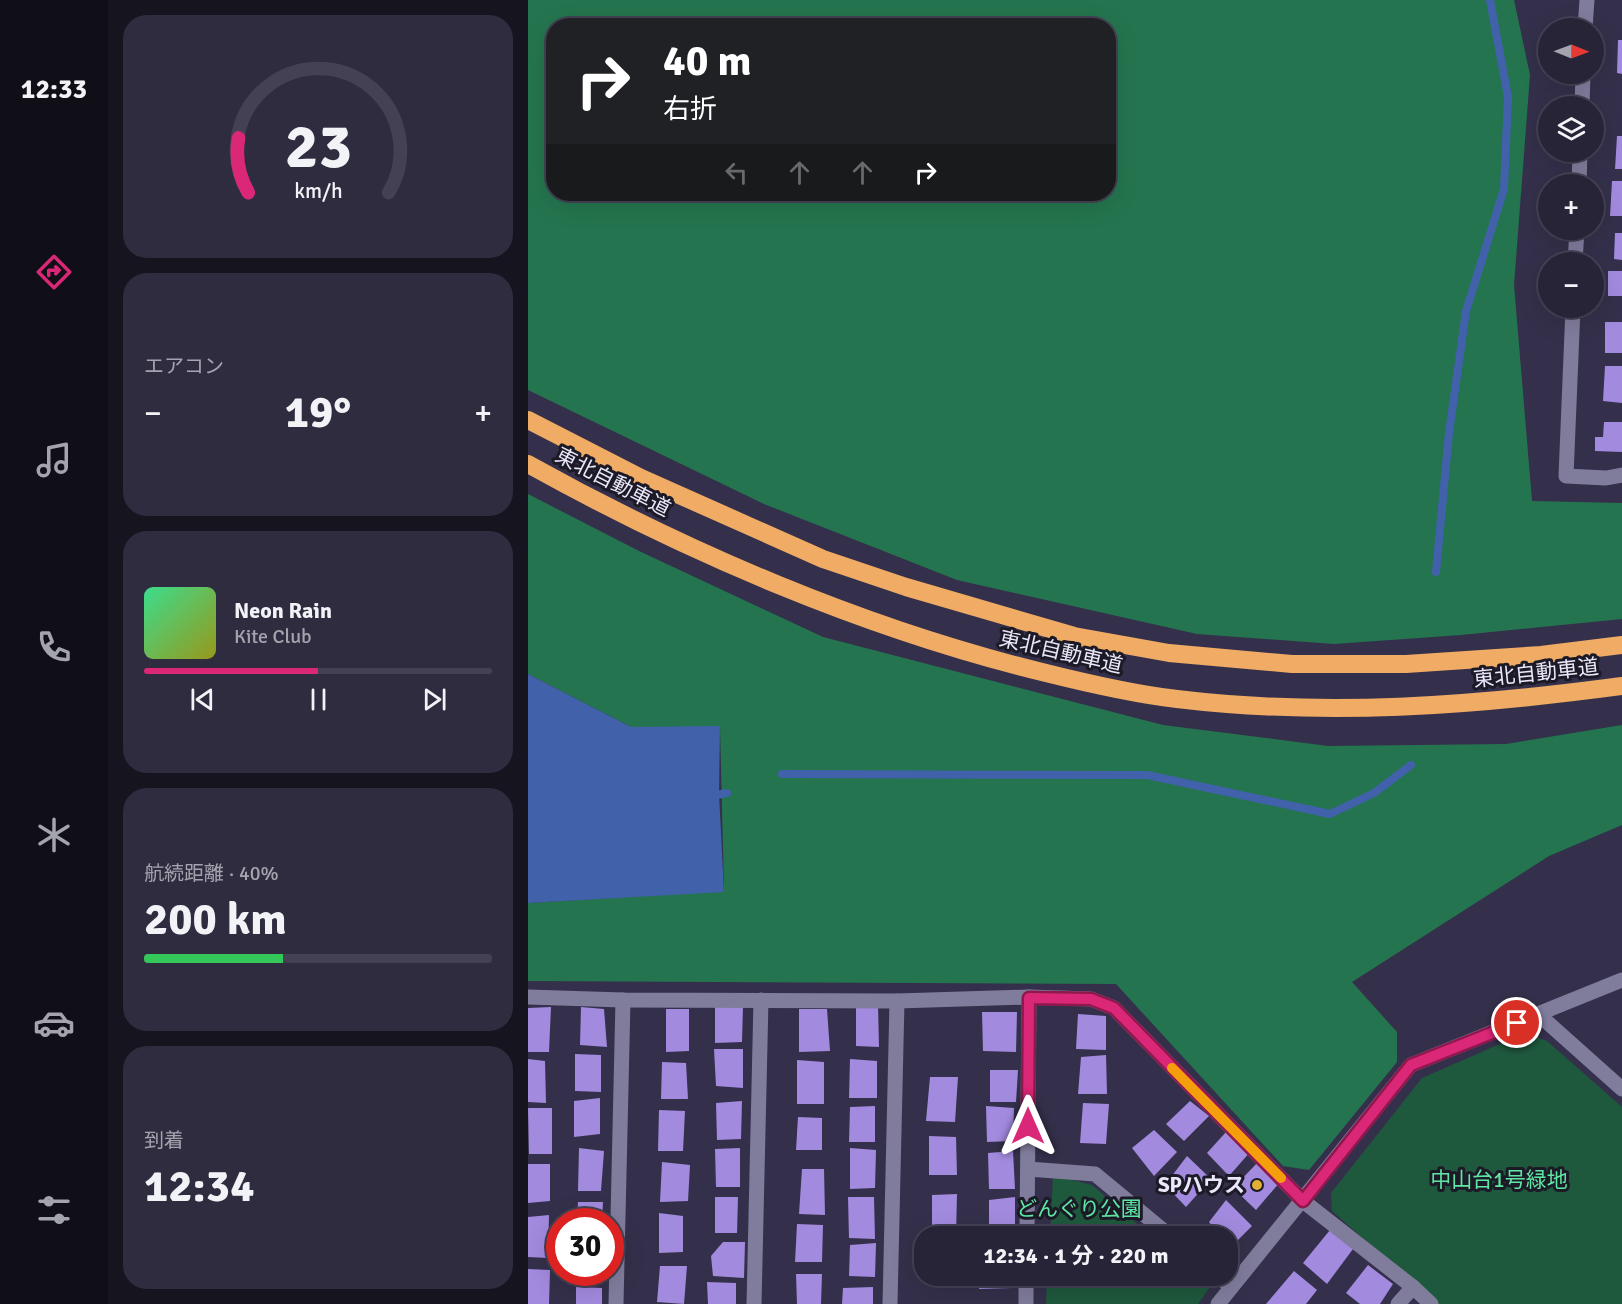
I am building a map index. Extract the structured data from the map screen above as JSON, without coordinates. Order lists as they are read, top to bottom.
{
  "streets": {
    "highway": ["東北自動車道"]
  },
  "parks": ["中山台1号緑地", "どんぐり公園"],
  "places": ["SPハウス"],
  "north": "right",
  "page": {
    "tabs": "12:33",
    "map_buttons": ["+", "−"],
    "turn": ["40 m", "右折"],
    "tile": [
      "エアコン",
      ["航続距離 · 40%", "200 km"],
      ["到着", "12:34"]
    ],
    "heat": ["−", "19°", "+"],
    "song": ["Neon Rain", "Kite Club"],
    "limit": "30",
    "trip": "12:34 · 1 分 · 220 m",
    "gauge": ["23", "km/h"]
  }
}
